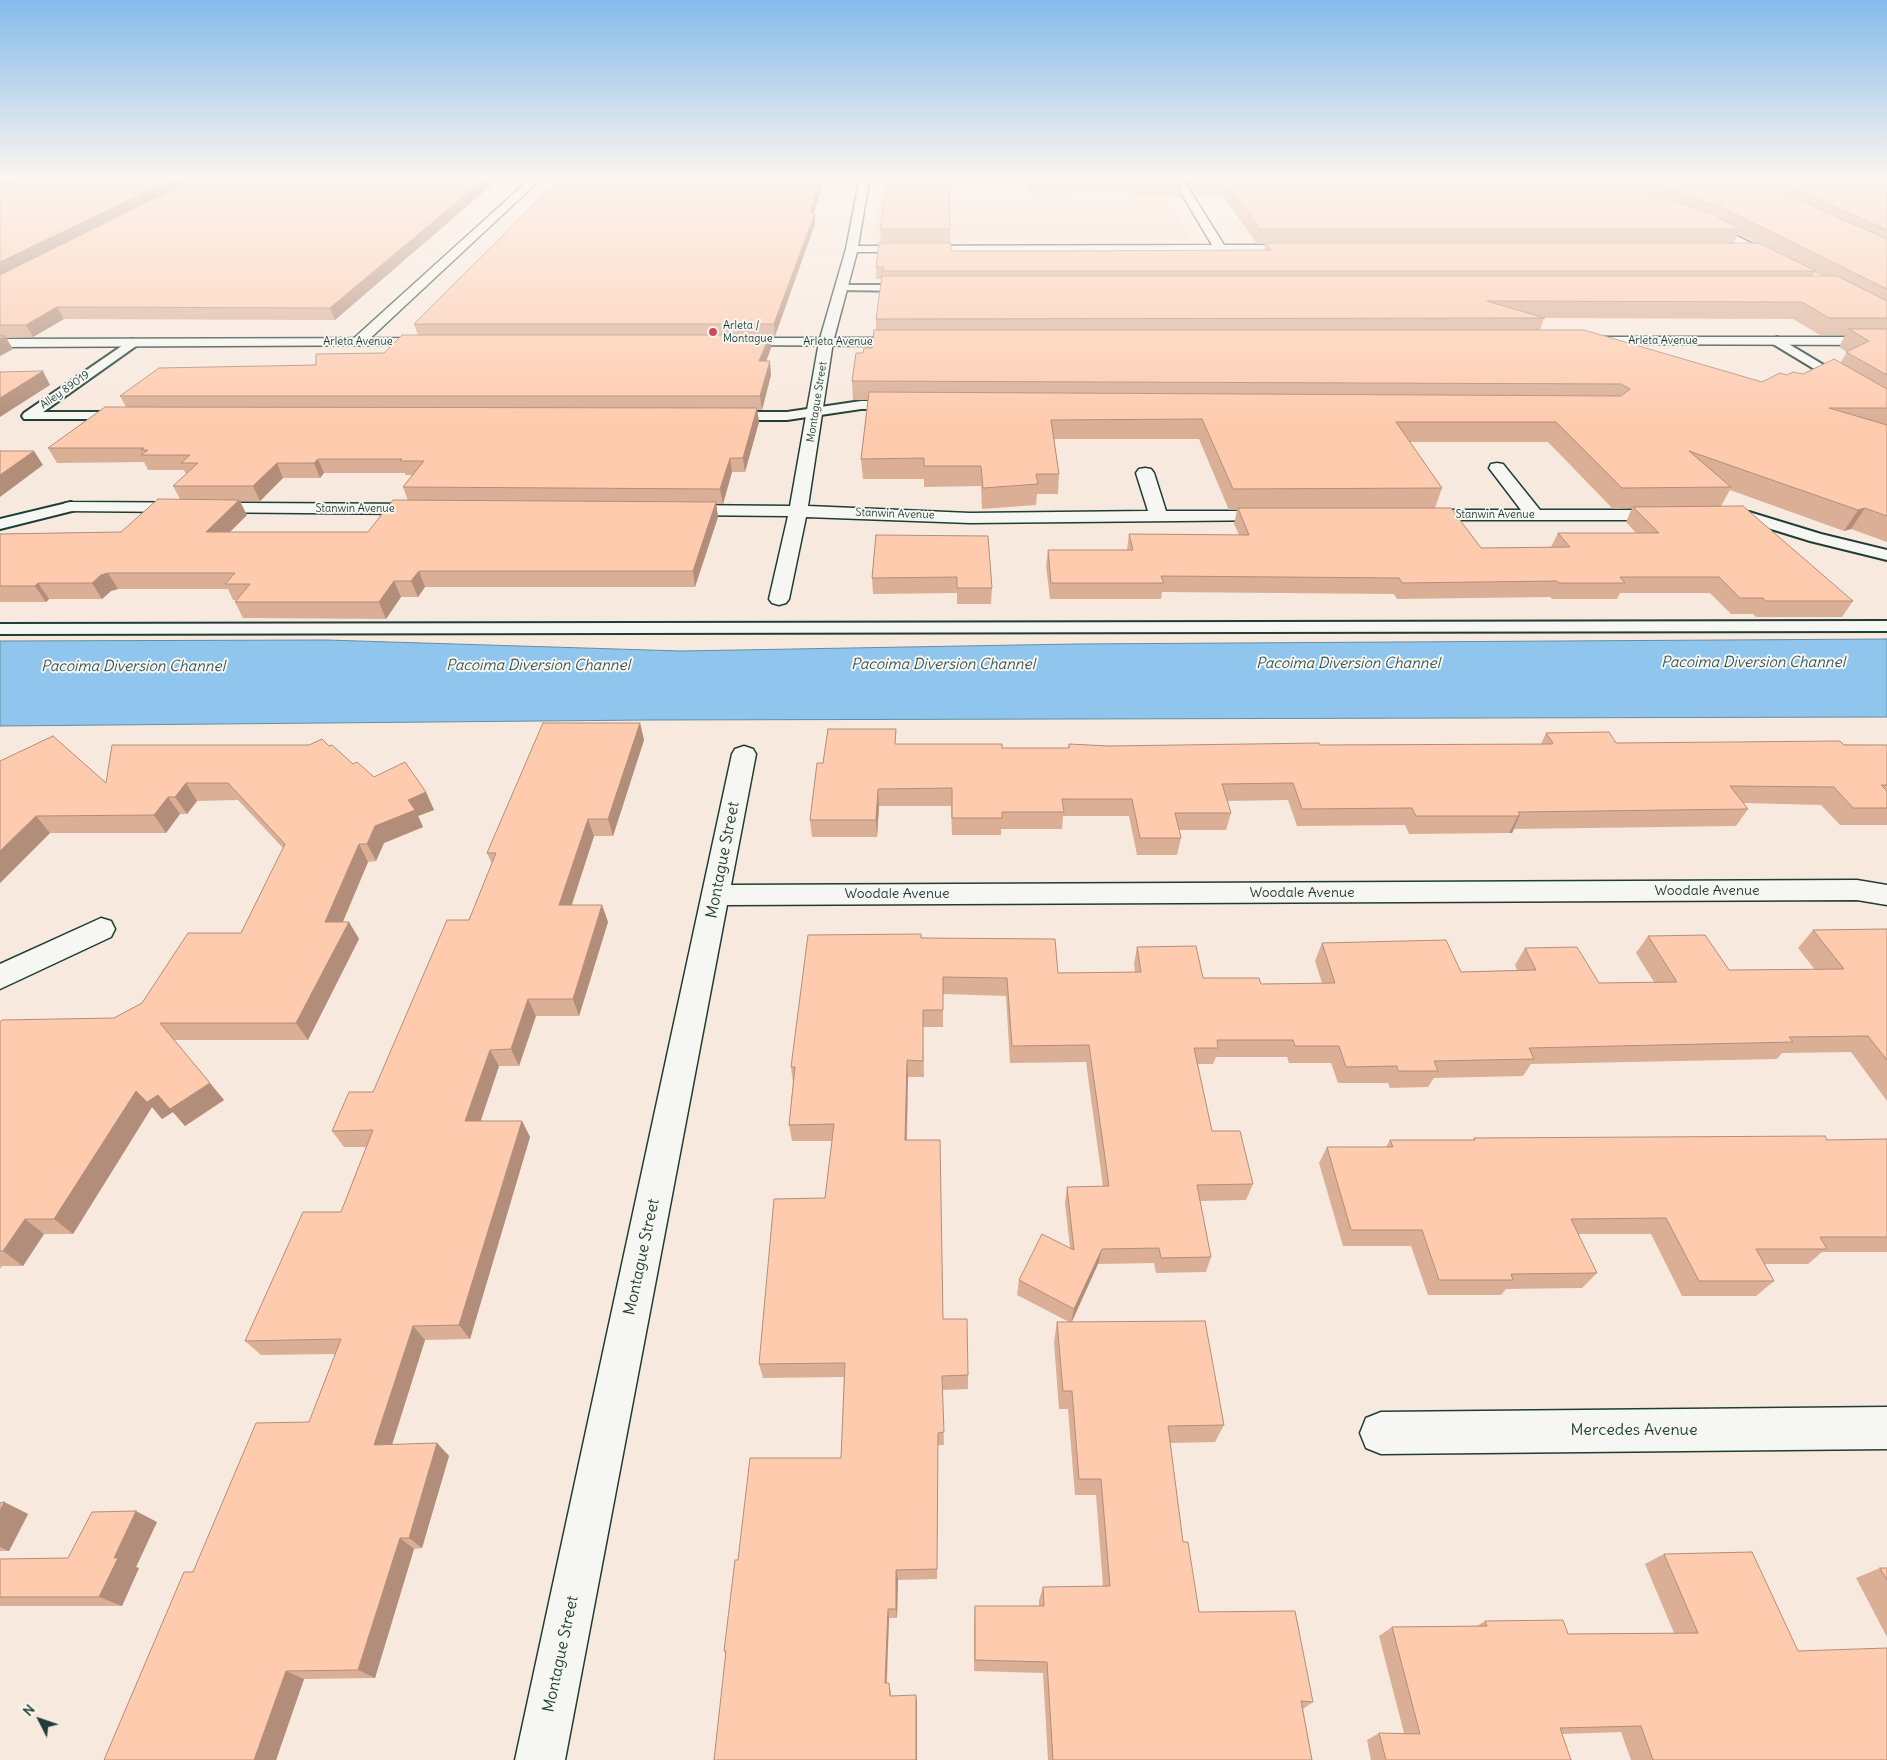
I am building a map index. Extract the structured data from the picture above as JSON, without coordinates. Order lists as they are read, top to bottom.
{
  "streets": {
    "street": [
      "Arleta Avenue",
      "Montague Street",
      "Stanwin Avenue",
      "Woodale Avenue",
      "Mercedes Avenue"
    ],
    "lane": ["Alley 89019"]
  },
  "crossings": [
    ["Arleta Avenue", "Alley 89019"],
    ["Arleta Avenue", "Montague Street"],
    ["Montague Street", "Stanwin Avenue"],
    ["Montague Street", "Woodale Avenue"]
  ],
  "water": ["Pacoima Diversion Channel"],
  "places": ["Arleta / Montague"],
  "north": "top left"
}
